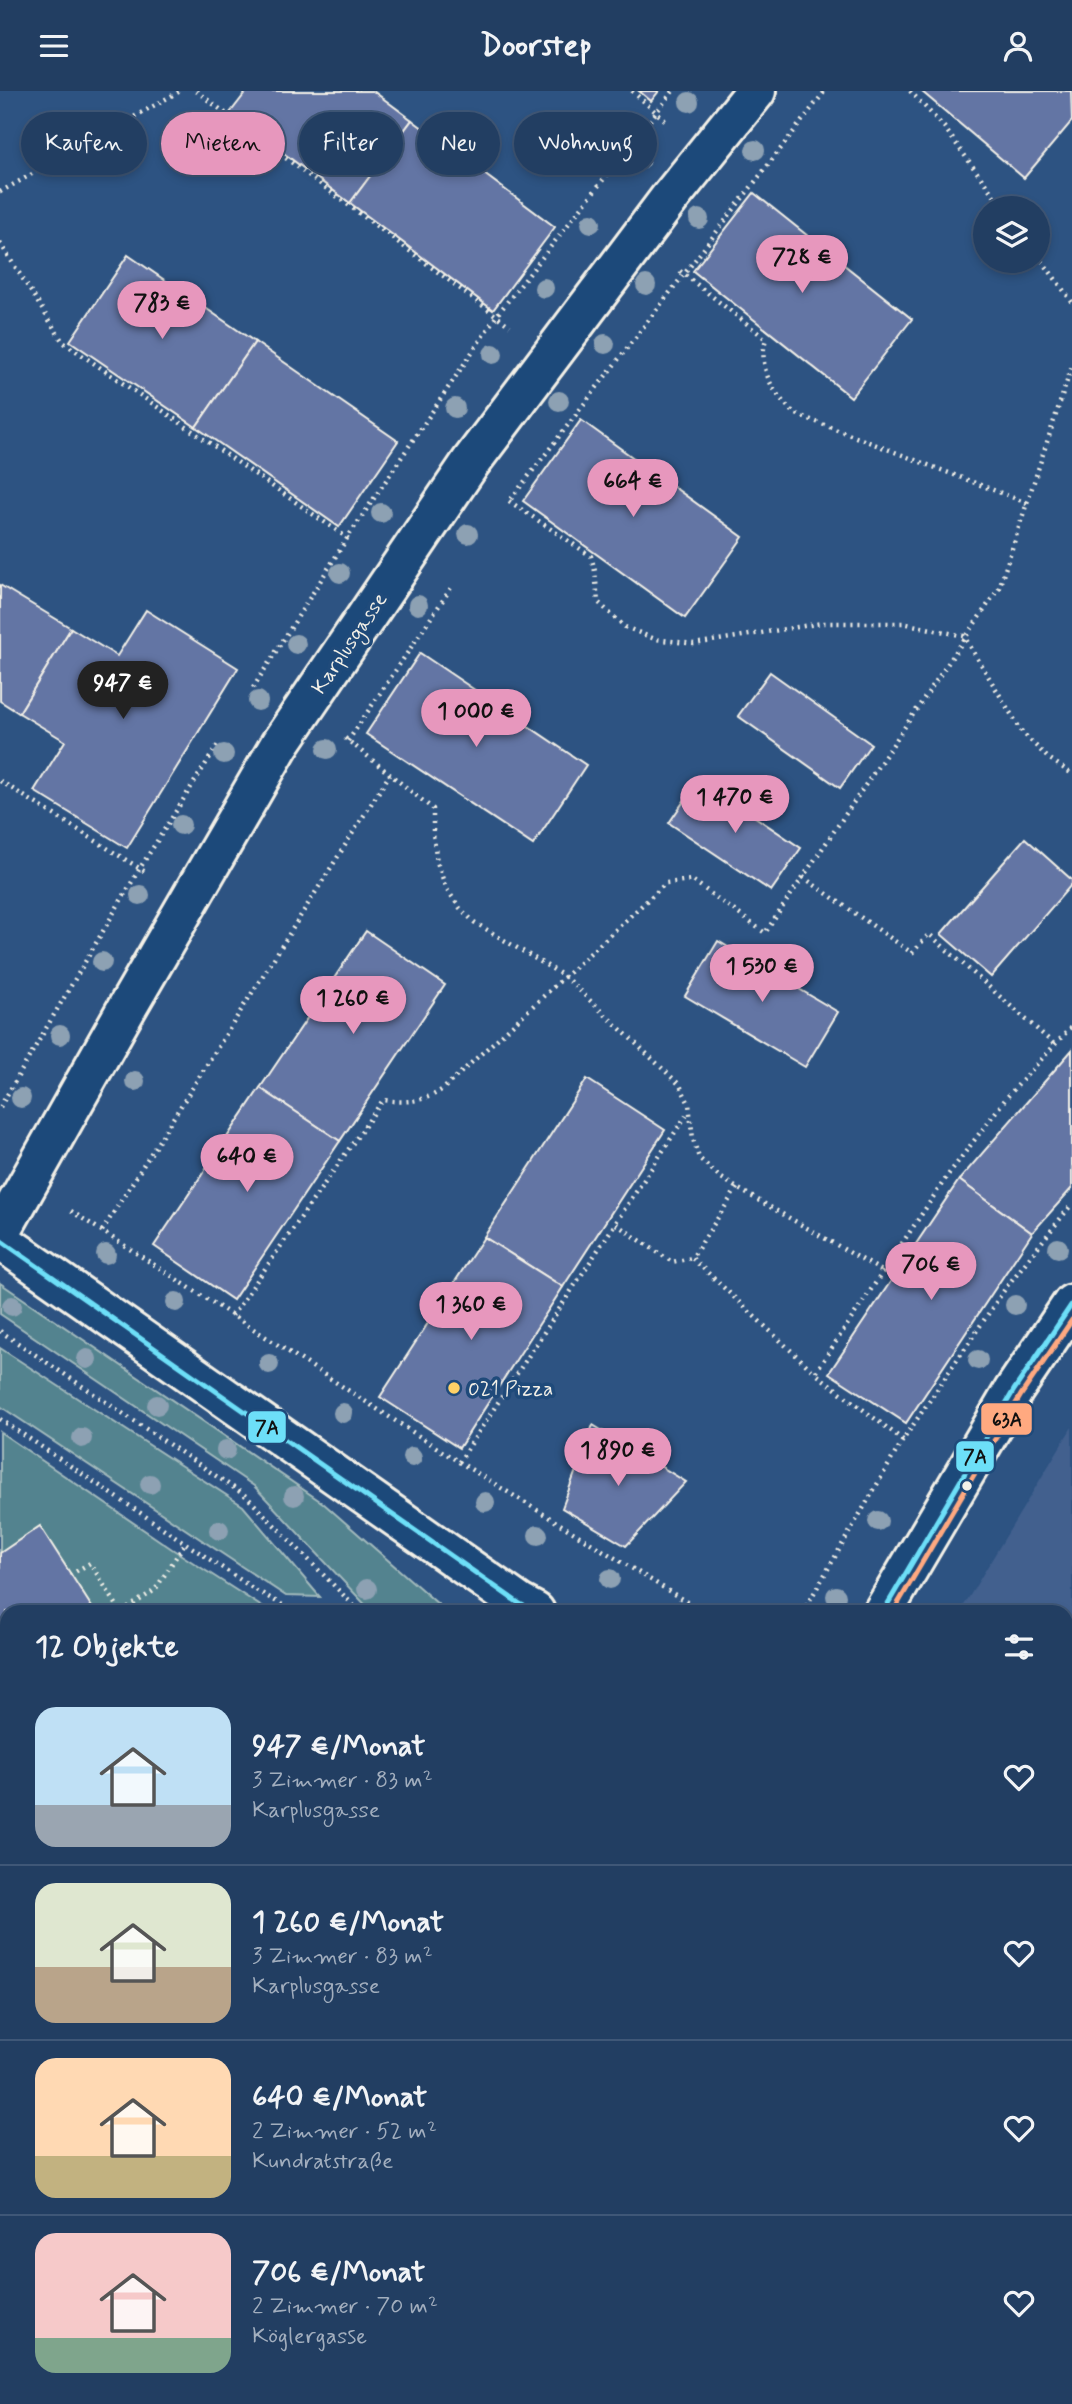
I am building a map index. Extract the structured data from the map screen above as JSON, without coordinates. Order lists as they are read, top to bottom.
{
  "streets": {
    "street": ["Karplusgasse"]
  },
  "places": ["021 Pizza"],
  "lines": ["transit line 7A", "transit line 63A"],
  "page": {
    "header": "Doorstep",
    "chip": [
      "Kaufen",
      "Mieten",
      "Filter",
      "Neu",
      "Wohnung"
    ],
    "price": [
      "728 €",
      "783 €",
      "664 €",
      "947 €",
      "1 000 €",
      "1 470 €",
      "1 530 €",
      "1 260 €",
      "640 €",
      "706 €",
      "1 360 €",
      "1 890 €"
    ],
    "heading": "12 Objekte",
    "list": [
      {
        "name": "947 €/Monat",
        "note": "3 Zimmer · 83 m² · Karplusgasse"
      },
      {
        "name": "1 260 €/Monat",
        "note": "3 Zimmer · 83 m² · Karplusgasse"
      },
      {
        "name": "640 €/Monat",
        "note": "2 Zimmer · 52 m² · Kundratstraße"
      },
      {
        "name": "706 €/Monat",
        "note": "2 Zimmer · 70 m² · Köglergasse"
      }
    ]
  }
}
